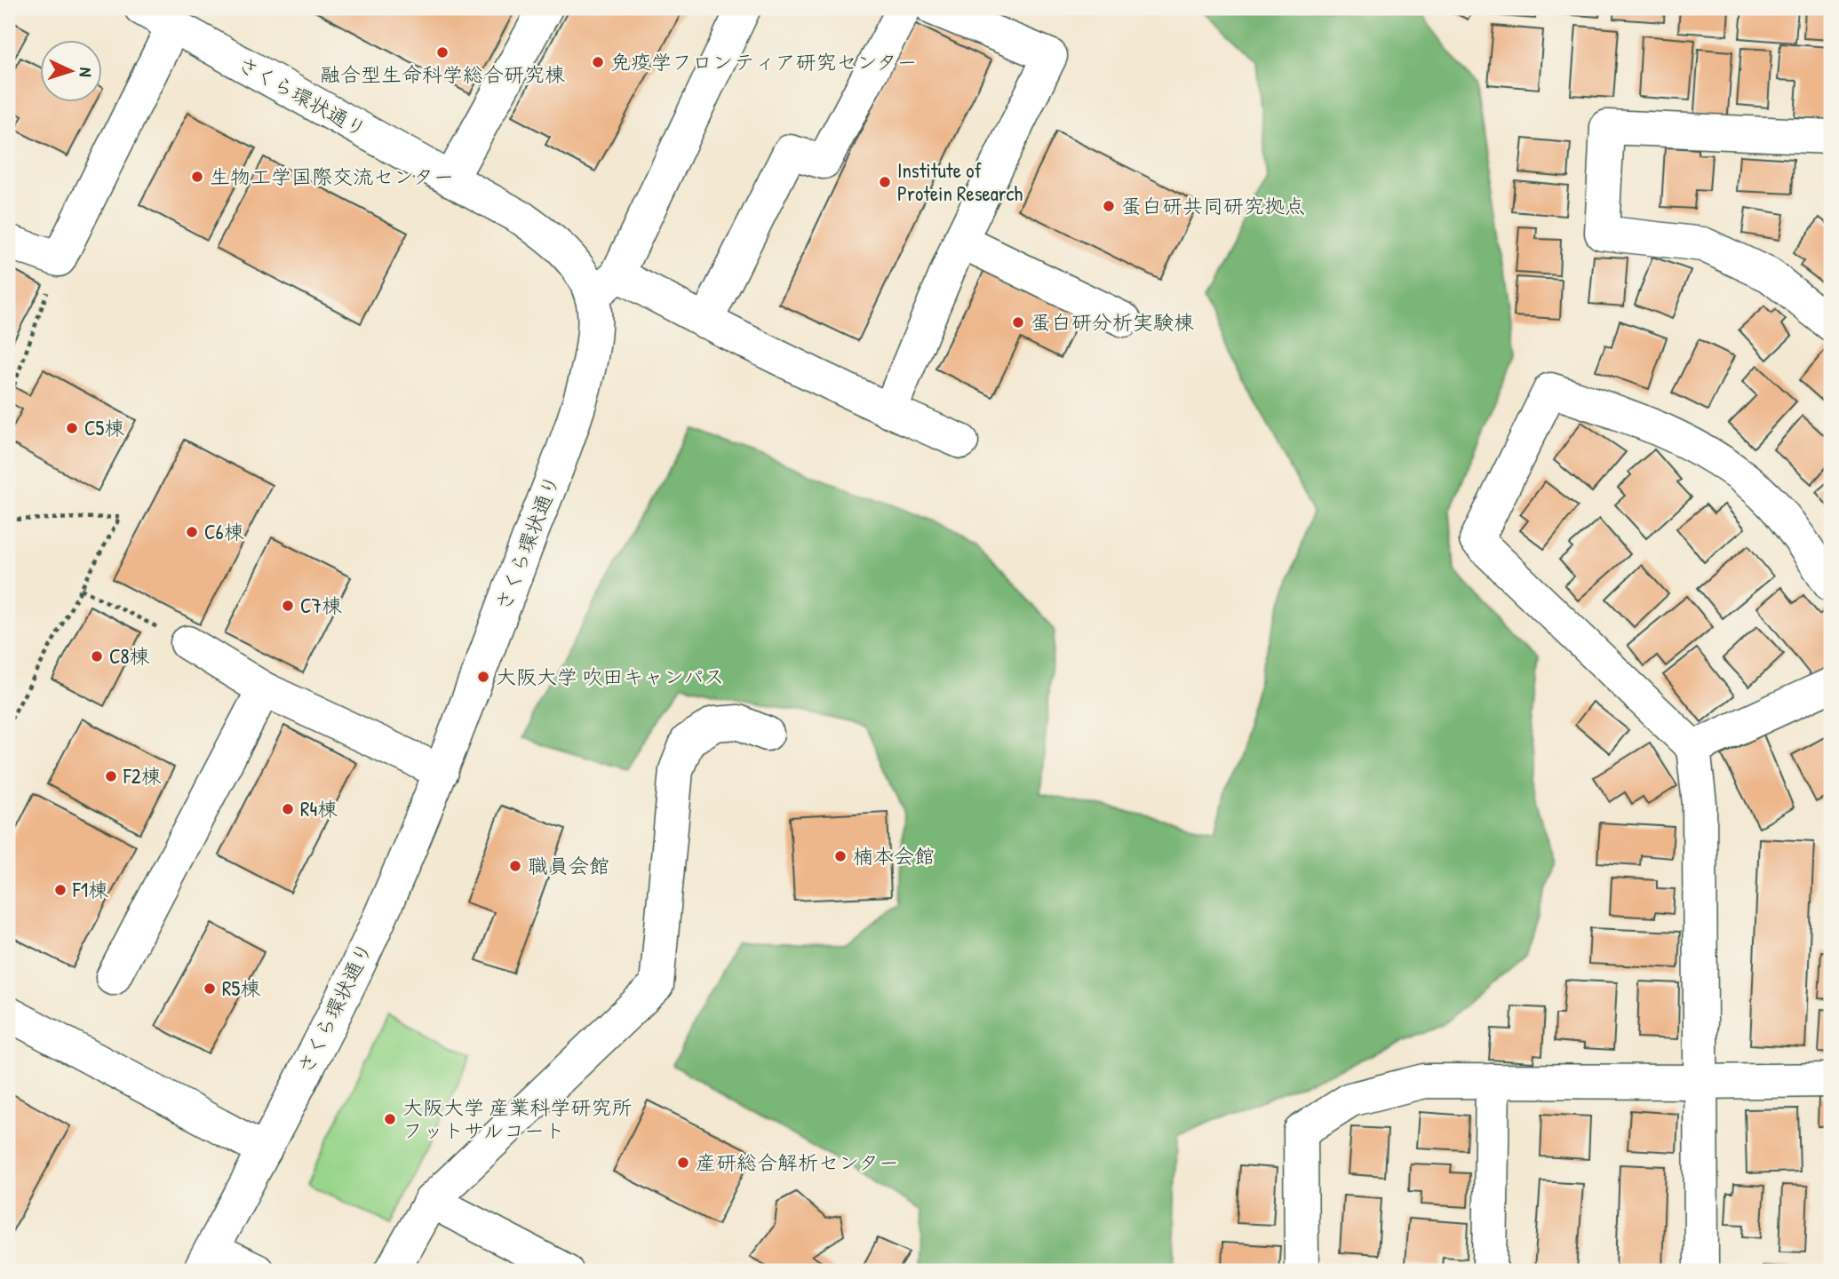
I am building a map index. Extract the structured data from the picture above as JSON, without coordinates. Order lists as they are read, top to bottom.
{
  "streets": {
    "street": ["さくら環状通り"]
  },
  "places": [
    "融合型生命科学総合研究棟",
    "免疫学フロンティア研究センター",
    "生物工学国際交流センター",
    "Institute of Protein Research",
    "蛋白研共同研究拠点",
    "蛋白研分析実験棟",
    "C5棟",
    "C6棟",
    "C7棟",
    "C8棟",
    "大阪大学 吹田キャンパス",
    "F2棟",
    "R4棟",
    "楠本会館",
    "職員会館",
    "F1棟",
    "R5棟",
    "大阪大学 産業科学研究所 フットサルコート",
    "産研総合解析センター"
  ],
  "north": "right"
}
